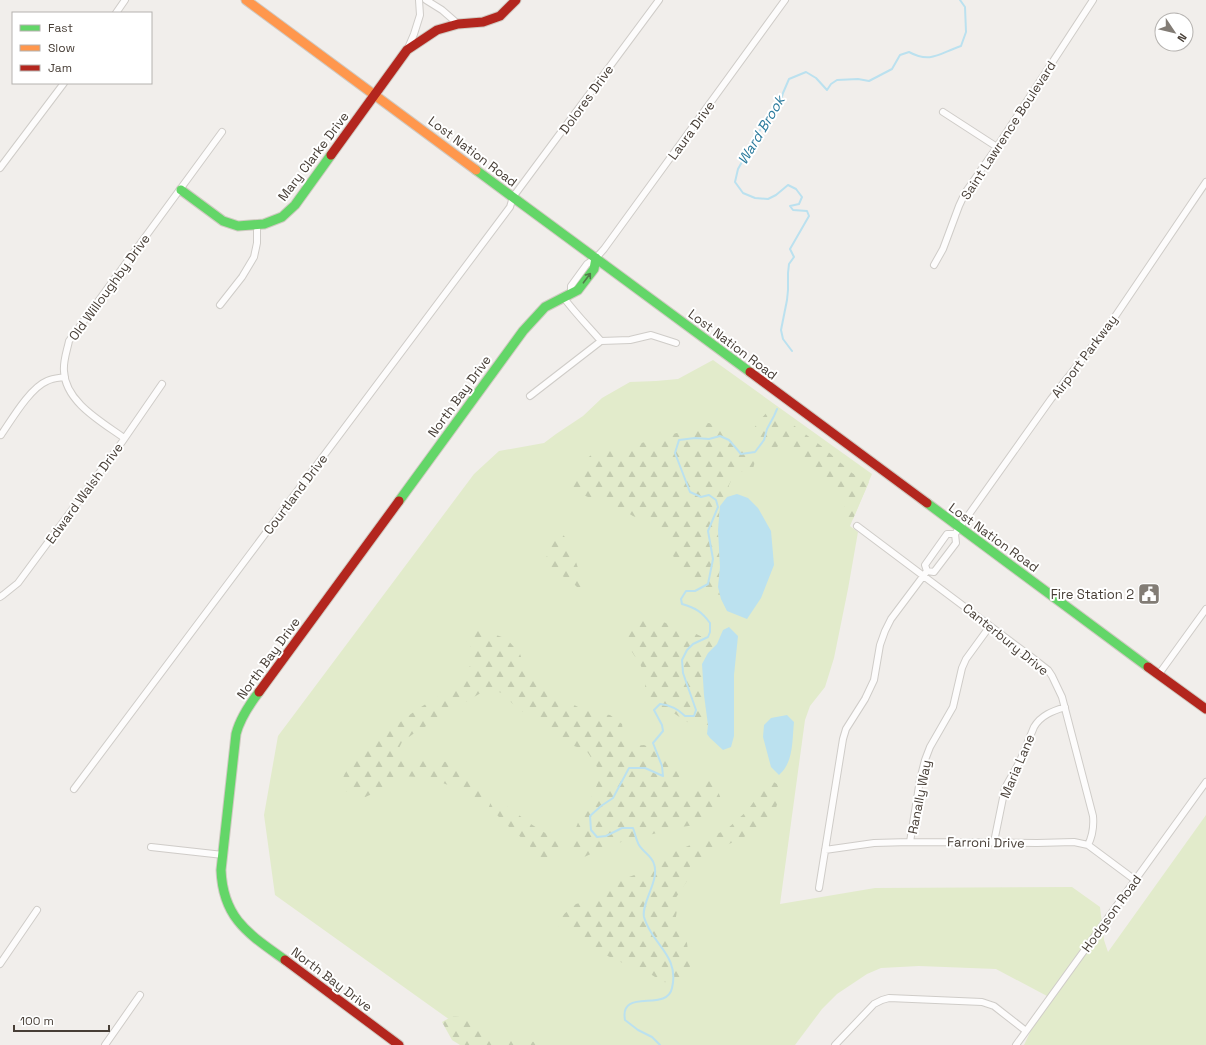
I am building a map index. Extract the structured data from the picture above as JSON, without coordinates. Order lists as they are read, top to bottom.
{
  "streets": {
    "street": [
      "Dolores Drive",
      "Laura Drive",
      "Saint Lawrence Boulevard",
      "Lost Nation Road",
      "Mary Clarke Drive",
      "Old Willoughby Drive",
      "Airport Parkway",
      "North Bay Drive",
      "Edward Walsh Drive",
      "Courtland Drive",
      "Canterbury Drive",
      "Maria Lane",
      "Ranally Way",
      "Farroni Drive",
      "Hodgson Road"
    ]
  },
  "crossings": [
    ["Dolores Drive", "Lost Nation Road"],
    ["Dolores Drive", "Courtland Drive"],
    ["Laura Drive", "Lost Nation Road"],
    ["Laura Drive", "North Bay Drive"],
    ["Lost Nation Road", "Mary Clarke Drive"],
    ["Lost Nation Road", "Airport Parkway"],
    ["Lost Nation Road", "North Bay Drive"],
    ["Lost Nation Road", "Courtland Drive"],
    ["Mary Clarke Drive", "Old Willoughby Drive"],
    ["Old Willoughby Drive", "Edward Walsh Drive"],
    ["Canterbury Drive", "Maria Lane"],
    ["Canterbury Drive", "Ranally Way"],
    ["Canterbury Drive", "Farroni Drive"],
    ["Maria Lane", "Farroni Drive"],
    ["Ranally Way", "Farroni Drive"],
    ["Farroni Drive", "Hodgson Road"]
  ],
  "water": ["Ward Brook"],
  "places": {
    "public building": ["Fire Station 2"]
  },
  "legend": ["Fast", "Slow", "Jam"],
  "scale_bar": "100 m",
  "north": "bottom right"
}
